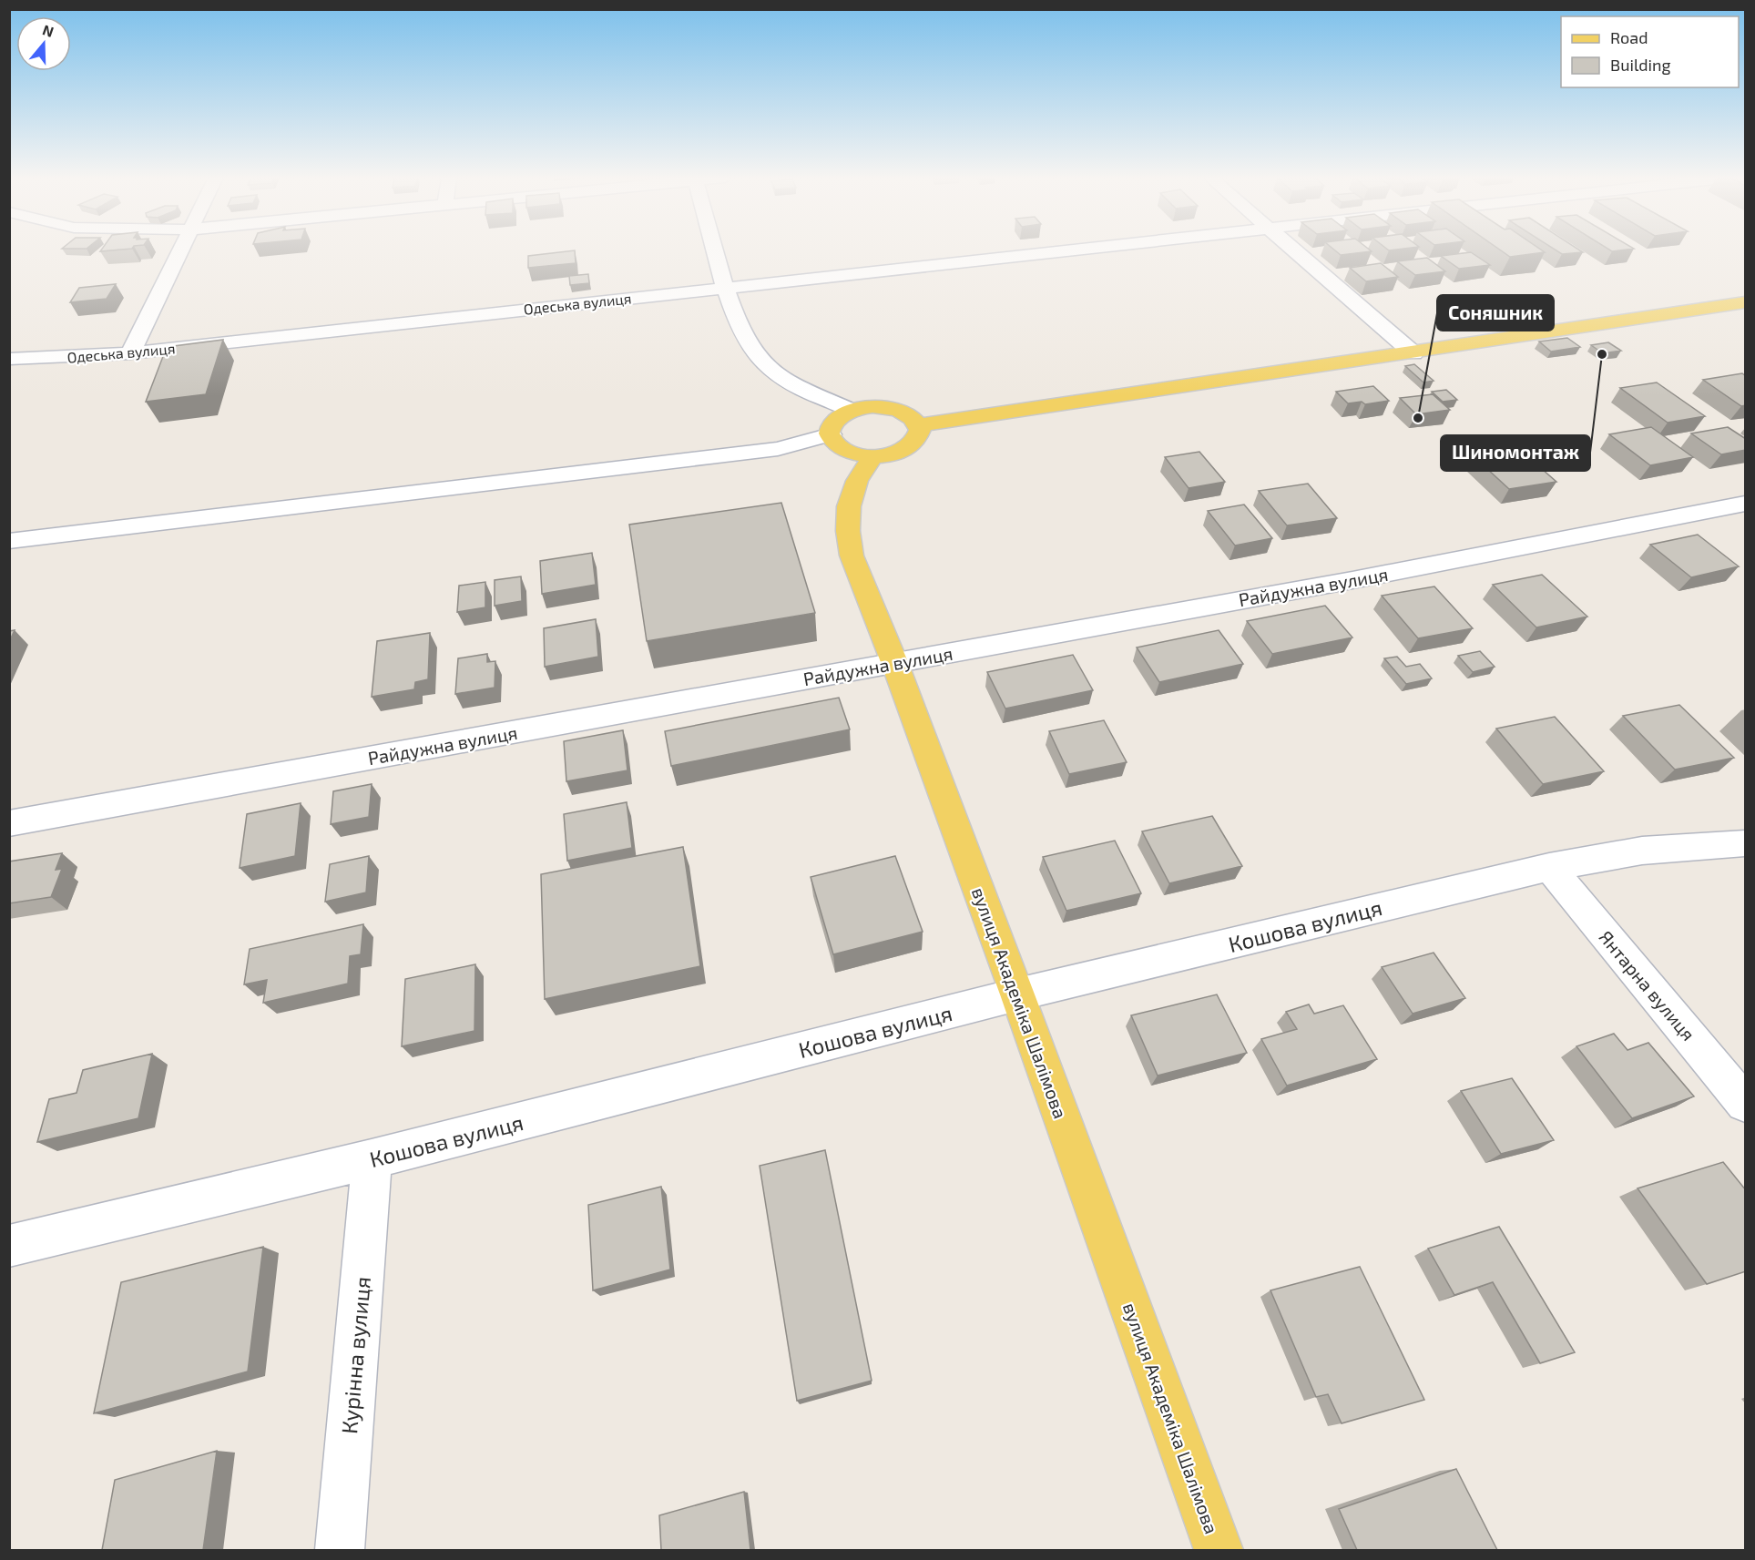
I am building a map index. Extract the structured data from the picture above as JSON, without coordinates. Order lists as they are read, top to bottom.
{
  "streets": {
    "main road": ["вулиця Академіка Шалімова"],
    "street": [
      "Одеська вулиця",
      "Райдужна вулиця",
      "Кошова вулиця",
      "Янтарна вулиця",
      "Курінна вулиця"
    ]
  },
  "crossings": [
    ["Райдужна вулиця", "вулиця Академіка Шалімова"],
    ["Кошова вулиця", "Янтарна вулиця"],
    ["Кошова вулиця", "вулиця Академіка Шалімова"],
    ["Кошова вулиця", "Курінна вулиця"]
  ],
  "places": ["Шиномонтаж", "Соняшник"],
  "legend": ["Road", "Building"],
  "north": "top"
}
